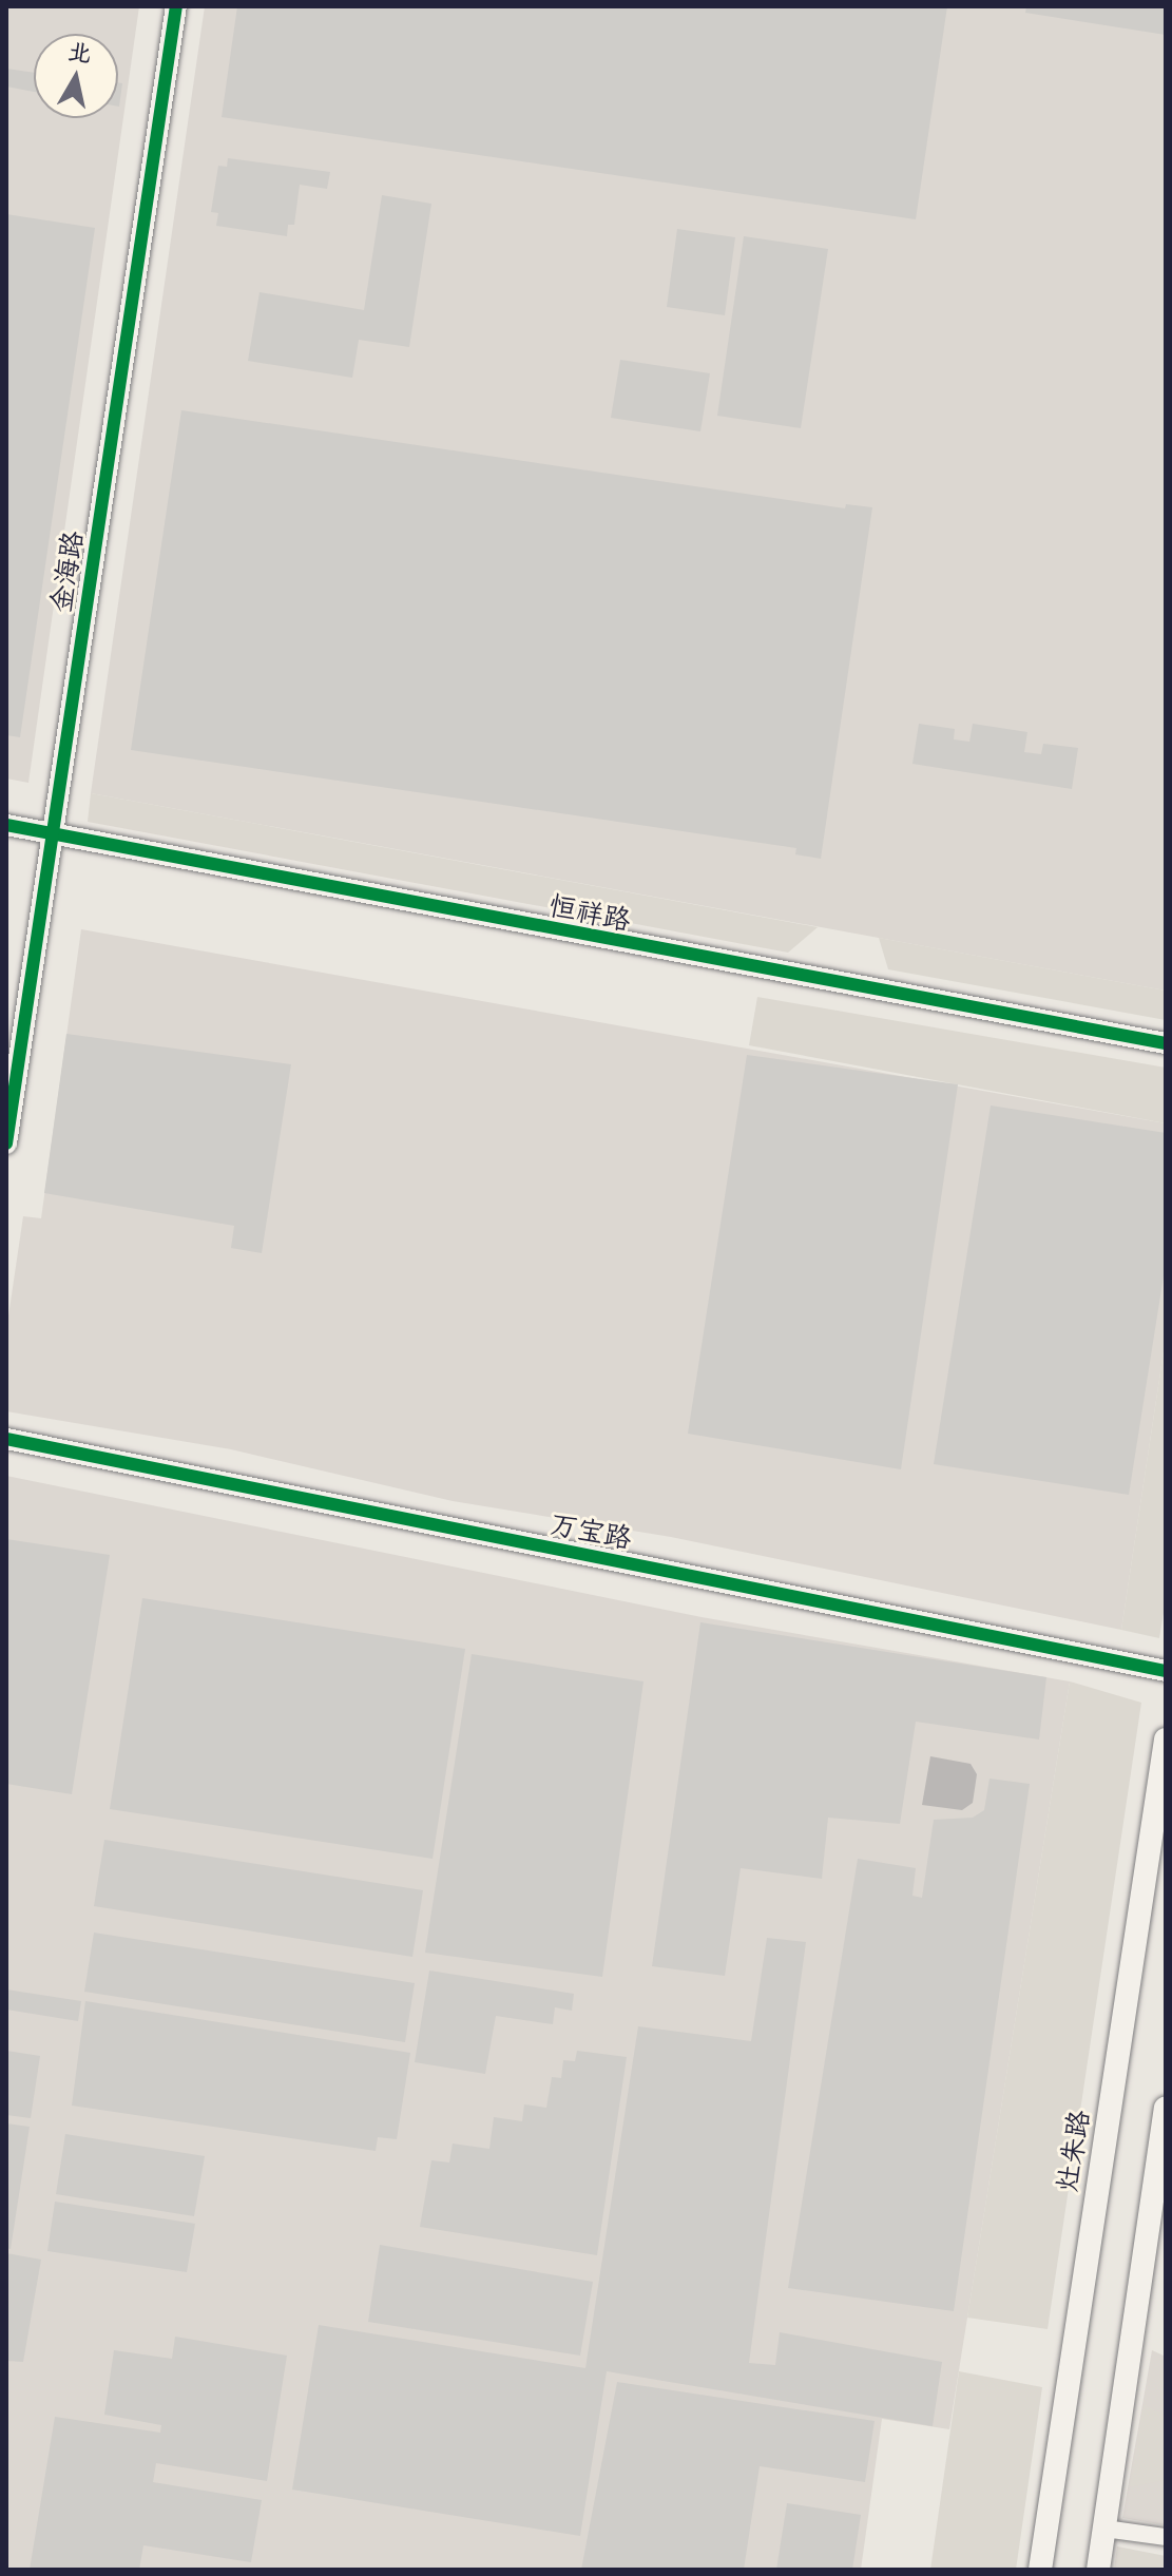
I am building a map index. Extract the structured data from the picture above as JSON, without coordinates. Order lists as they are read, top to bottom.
{
  "streets": {
    "main road": ["灶朱路"],
    "street": ["金海路", "恒祥路", "万宝路"]
  },
  "crossings": [
    ["金海路", "恒祥路"]
  ],
  "north": "top"
}
